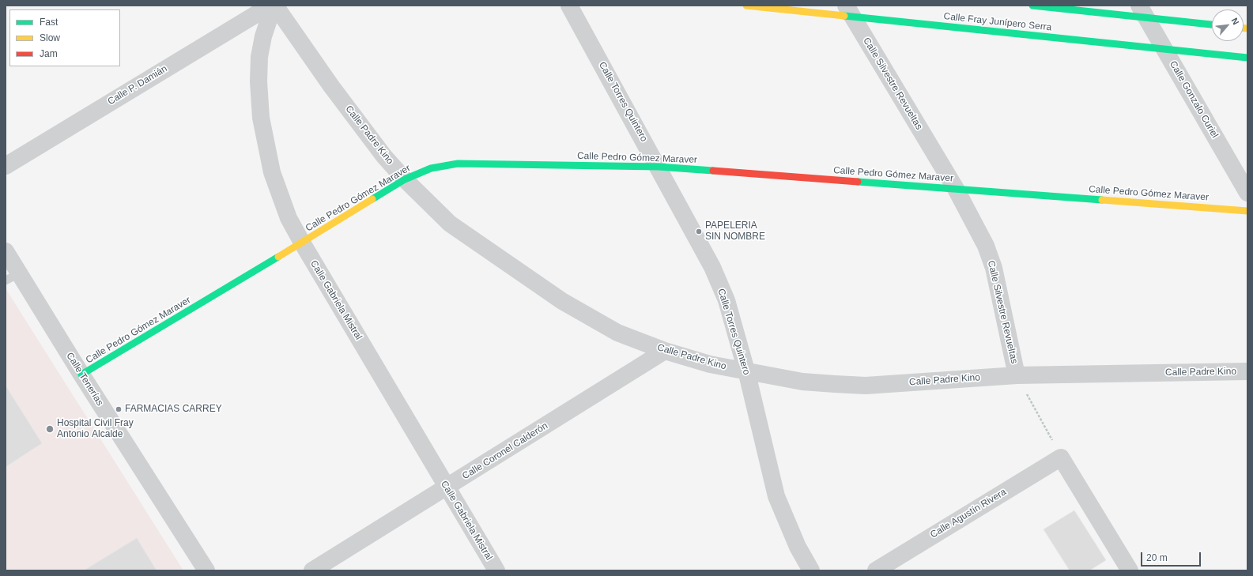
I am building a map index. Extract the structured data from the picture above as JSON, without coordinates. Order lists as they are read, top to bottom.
{
  "streets": {
    "street": [
      "Calle Fray Junípero Serra",
      "Calle Silvestre Revueltas",
      "Calle P. Damián",
      "Calle Gonzalo Curiel",
      "Calle Torres Quintero",
      "Calle Padre Kino",
      "Calle Pedro Gómez Maraver",
      "Calle Gabriela Mistral",
      "Calle Tenerías",
      "Calle Coronel Calderón",
      "Calle Agustín Rivera"
    ]
  },
  "crossings": [
    ["Calle Fray Junípero Serra", "Calle Silvestre Revueltas"],
    ["Calle Fray Junípero Serra", "Calle Gonzalo Curiel"],
    ["Calle Silvestre Revueltas", "Calle Padre Kino"],
    ["Calle Silvestre Revueltas", "Calle Pedro Gómez Maraver"],
    ["Calle Silvestre Revueltas", "Calle Agustín Rivera"],
    ["Calle Torres Quintero", "Calle Padre Kino"],
    ["Calle Torres Quintero", "Calle Pedro Gómez Maraver"],
    ["Calle Padre Kino", "Calle Pedro Gómez Maraver"],
    ["Calle Padre Kino", "Calle Gabriela Mistral"],
    ["Calle Padre Kino", "Calle Coronel Calderón"],
    ["Calle Pedro Gómez Maraver", "Calle Gabriela Mistral"],
    ["Calle Pedro Gómez Maraver", "Calle Tenerías"],
    ["Calle Gabriela Mistral", "Calle Coronel Calderón"]
  ],
  "places": ["PAPELERIA SIN NOMBRE", "FARMACIAS CARREY", "Hospital Civil Fray Antonio Alcalde"],
  "legend": ["Fast", "Slow", "Jam"],
  "scale_bar": "20 m",
  "north": "top right"
}
